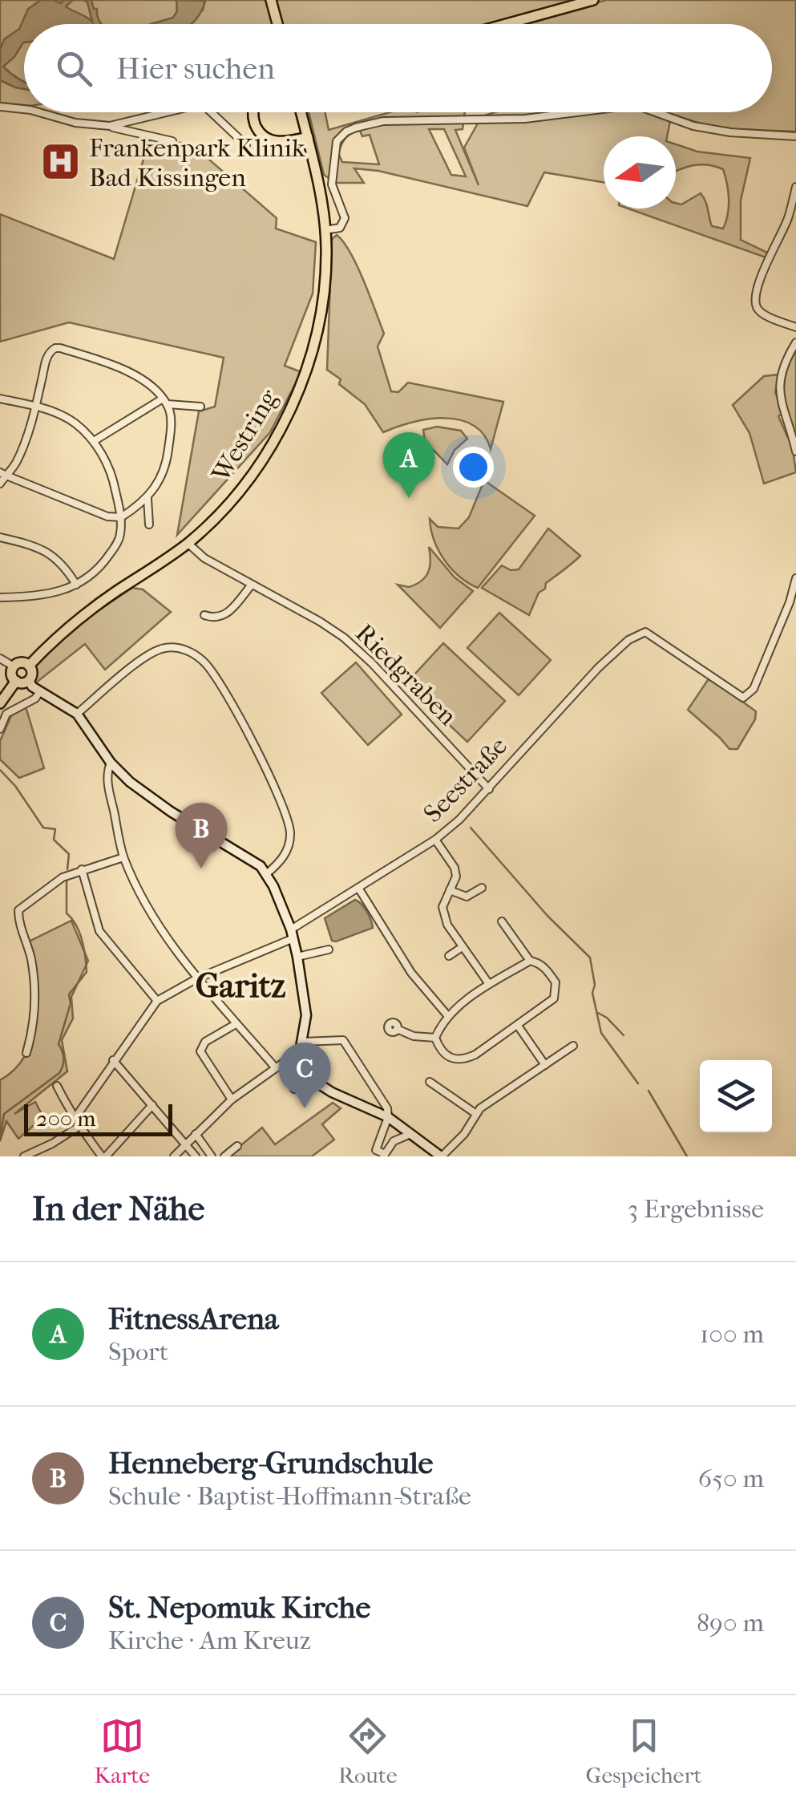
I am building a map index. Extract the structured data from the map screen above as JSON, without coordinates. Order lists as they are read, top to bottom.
{
  "streets": {
    "main road": ["Westring"],
    "street": ["Riedgraben", "Seestraße"]
  },
  "crossings": [
    ["Westring", "Riedgraben"],
    ["Riedgraben", "Seestraße"]
  ],
  "districts": ["Garitz"],
  "places": {
    "hospital": ["Frankenpark Klinik Bad Kissingen"]
  },
  "scale_bar": "200 m",
  "north": "left",
  "page": {
    "search": "Hier suchen",
    "pins": ["A", "B", "C"],
    "scale": "200 m",
    "heading": ["In der Nähe", "3 Ergebnisse"],
    "list": [
      {
        "mark": "A",
        "name": "FitnessArena",
        "note": "Sport",
        "value": "100 m"
      },
      {
        "mark": "B",
        "name": "Henneberg-Grundschule",
        "note": "Schule · Baptist-Hoffmann-Straße",
        "value": "650 m"
      },
      {
        "mark": "C",
        "name": "St. Nepomuk Kirche",
        "note": "Kirche · Am Kreuz",
        "value": "890 m"
      }
    ],
    "nav": ["Karte", "Route", "Gespeichert"]
  }
}
